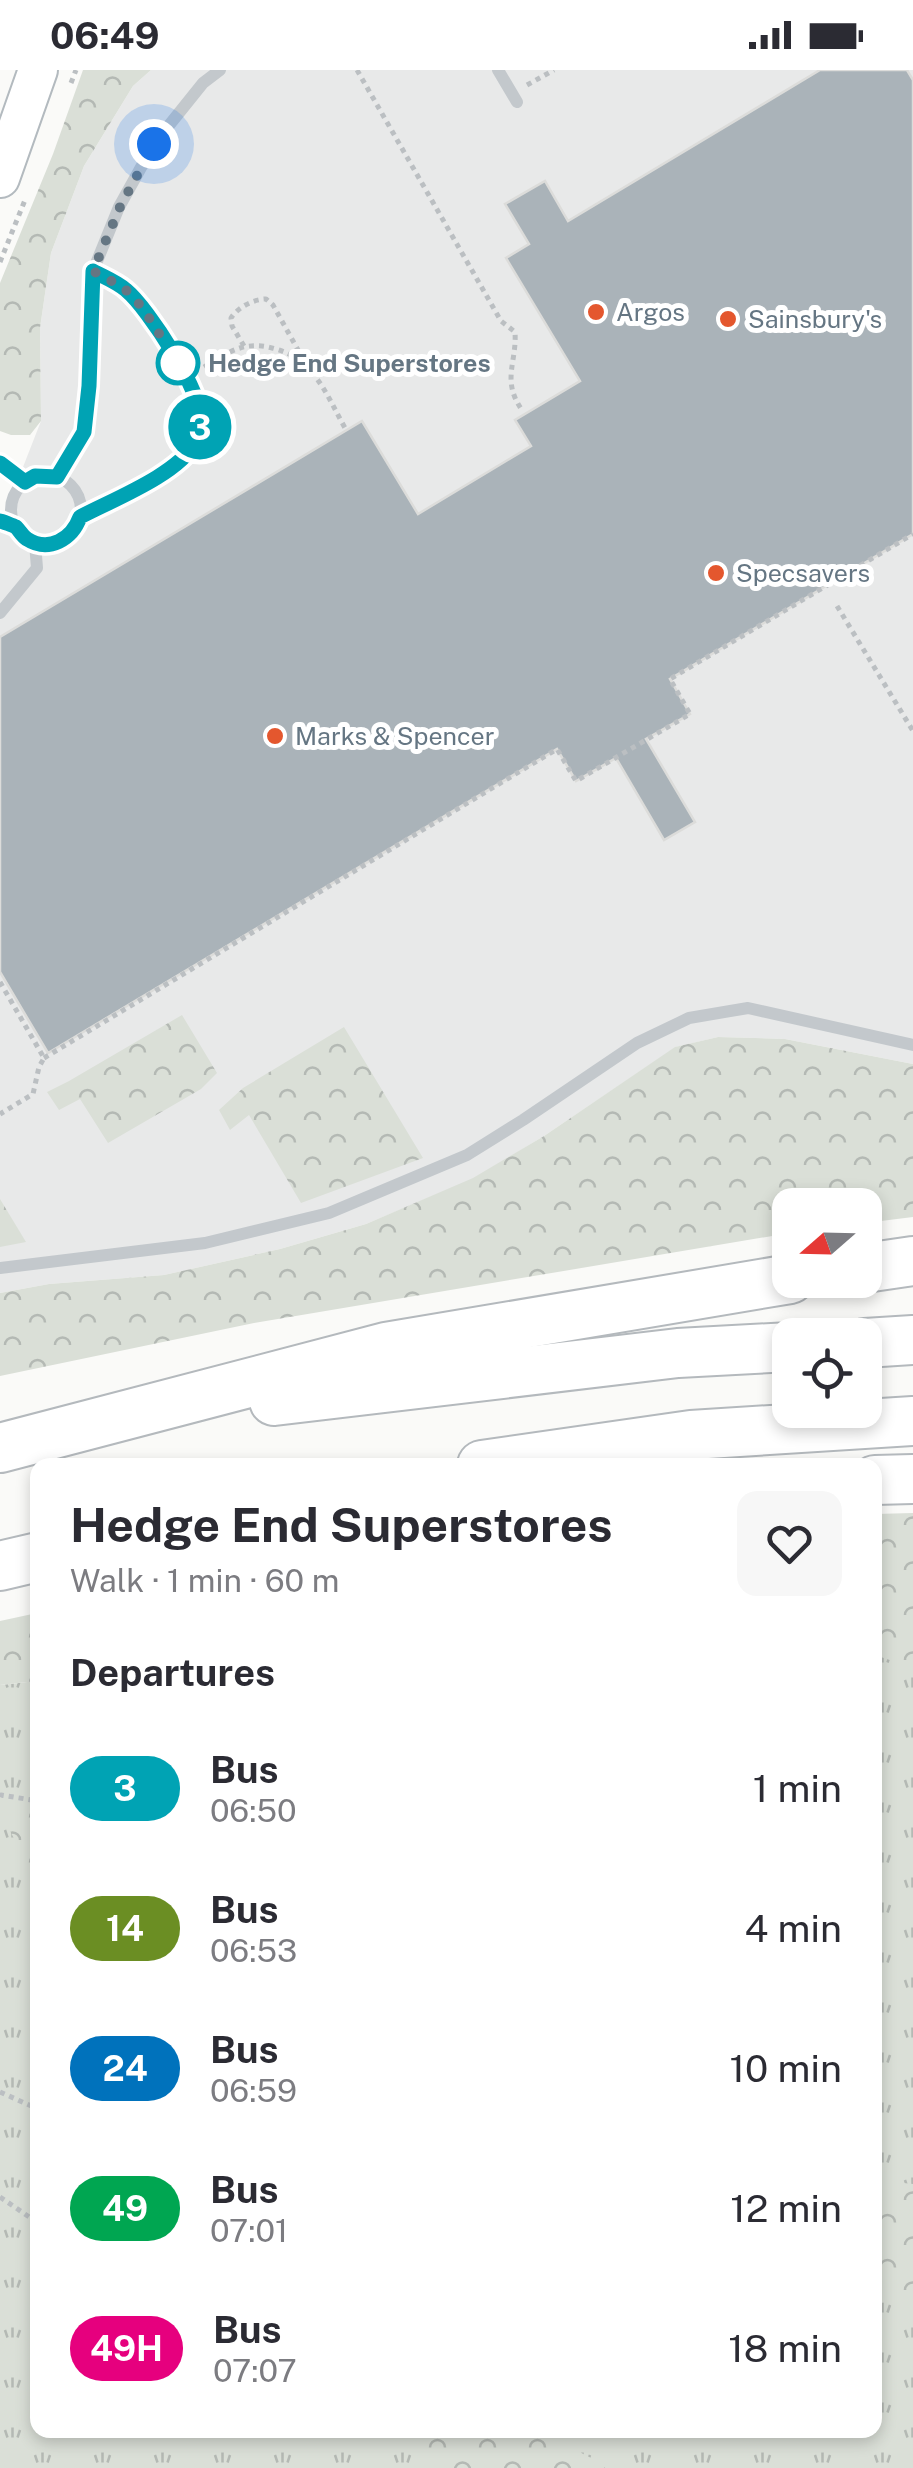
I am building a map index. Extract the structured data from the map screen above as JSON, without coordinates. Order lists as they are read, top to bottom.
{
  "places": [
    "Argos",
    "Sainsbury's",
    "Hedge End Superstores",
    "Specsavers",
    "Marks & Spencer"
  ],
  "lines": ["bus line 3"],
  "north": "left",
  "page": {
    "status": "06:49",
    "on_map": "3",
    "heading": [
      ["Hedge End Superstores", "Walk · 1 min · 60 m"],
      "Departures"
    ],
    "list": [
      {
        "mark": "3",
        "name": "Bus",
        "note": "06:50",
        "value": "1 min"
      },
      {
        "mark": "14",
        "name": "Bus",
        "note": "06:53",
        "value": "4 min"
      },
      {
        "mark": "24",
        "name": "Bus",
        "note": "06:59",
        "value": "10 min"
      },
      {
        "mark": "49",
        "name": "Bus",
        "note": "07:01",
        "value": "12 min"
      },
      {
        "mark": "49H",
        "name": "Bus",
        "note": "07:07",
        "value": "18 min"
      }
    ]
  }
}
